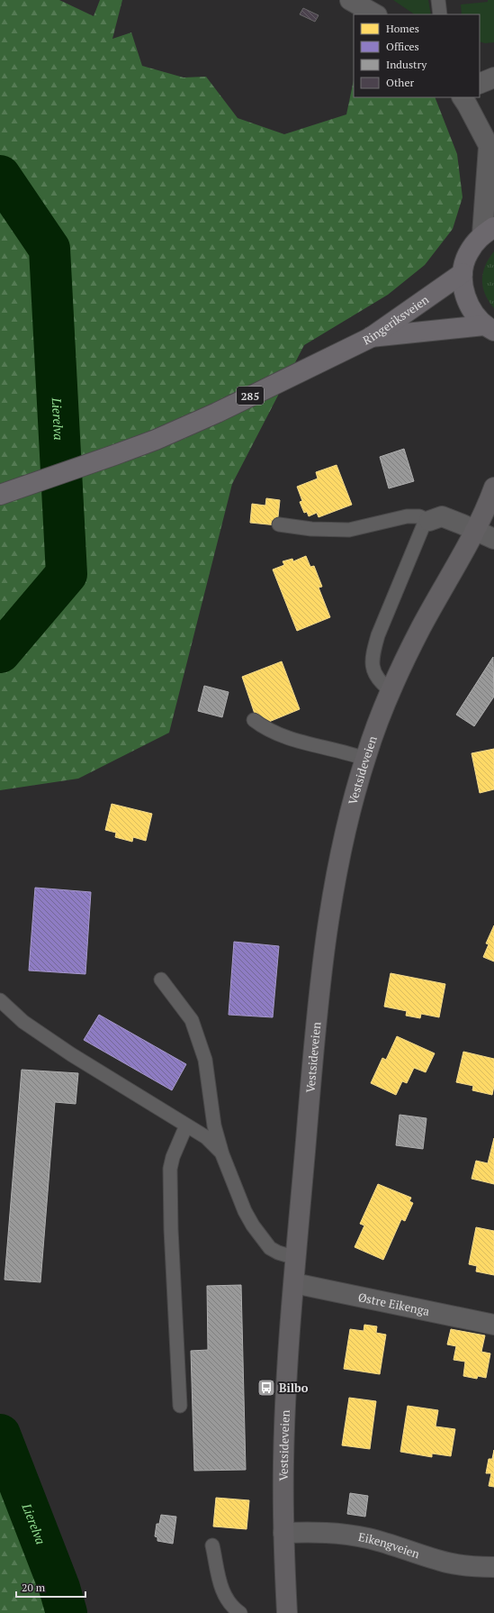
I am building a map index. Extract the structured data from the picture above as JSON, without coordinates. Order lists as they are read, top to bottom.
{
  "streets": {
    "main road": ["Ringeriksveien", "285", "Vestsideveien"],
    "street": ["Østre Eikenga", "Eikengveien"]
  },
  "crossings": [
    ["Ringeriksveien", "285"],
    ["Vestsideveien", "Østre Eikenga"],
    ["Vestsideveien", "Eikengveien"]
  ],
  "water": ["Lierelva"],
  "places": {
    "bus stop": ["Bilbo"]
  },
  "legend": [
    "Homes",
    "Offices",
    "Industry",
    "Other"
  ],
  "scale_bar": "20 m"
}
